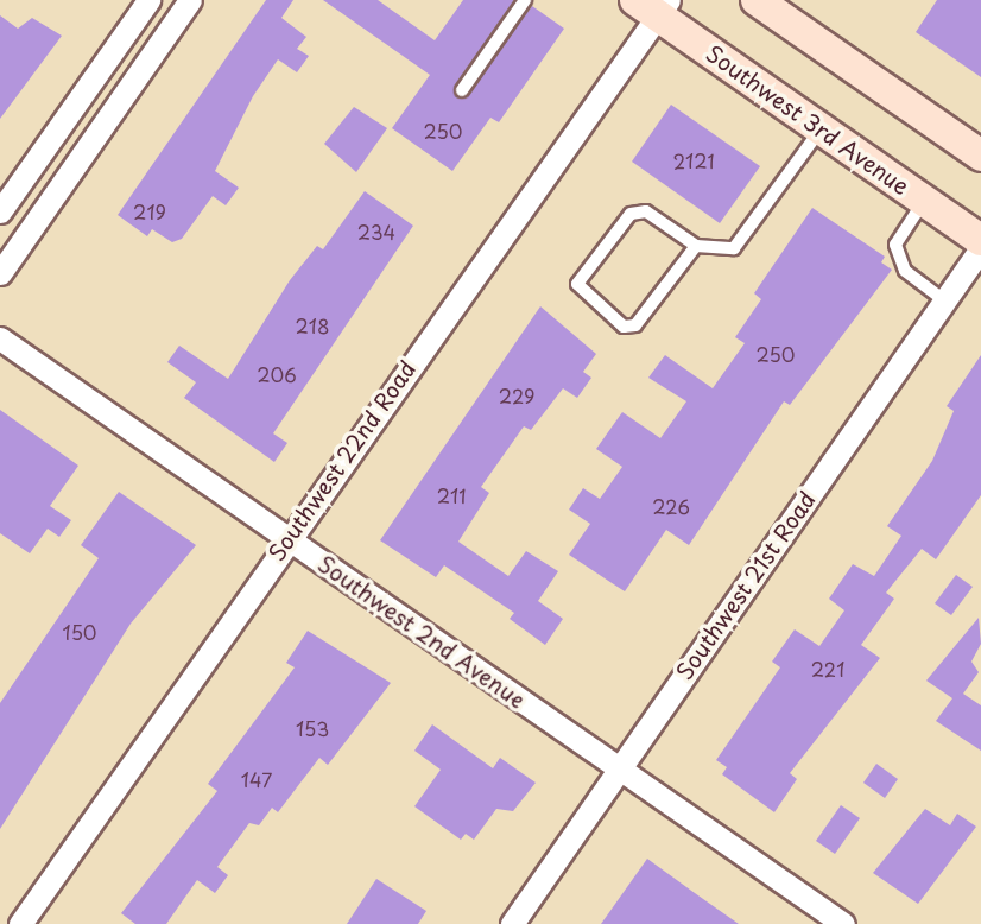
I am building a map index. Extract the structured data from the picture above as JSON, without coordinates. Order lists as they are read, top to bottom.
{
  "streets": {
    "main road": ["Southwest 3rd Avenue"],
    "street": ["Southwest 22nd Road", "Southwest 21st Road", "Southwest 2nd Avenue"]
  },
  "crossings": [
    ["Southwest 3rd Avenue", "Southwest 22nd Road"],
    ["Southwest 22nd Road", "Southwest 2nd Avenue"],
    ["Southwest 21st Road", "Southwest 2nd Avenue"]
  ],
  "house_numbers": [
    "250",
    "2121",
    "219",
    "234",
    "218",
    "250",
    "206",
    "229",
    "211",
    "226",
    "150",
    "221",
    "153",
    "147"
  ]
}
